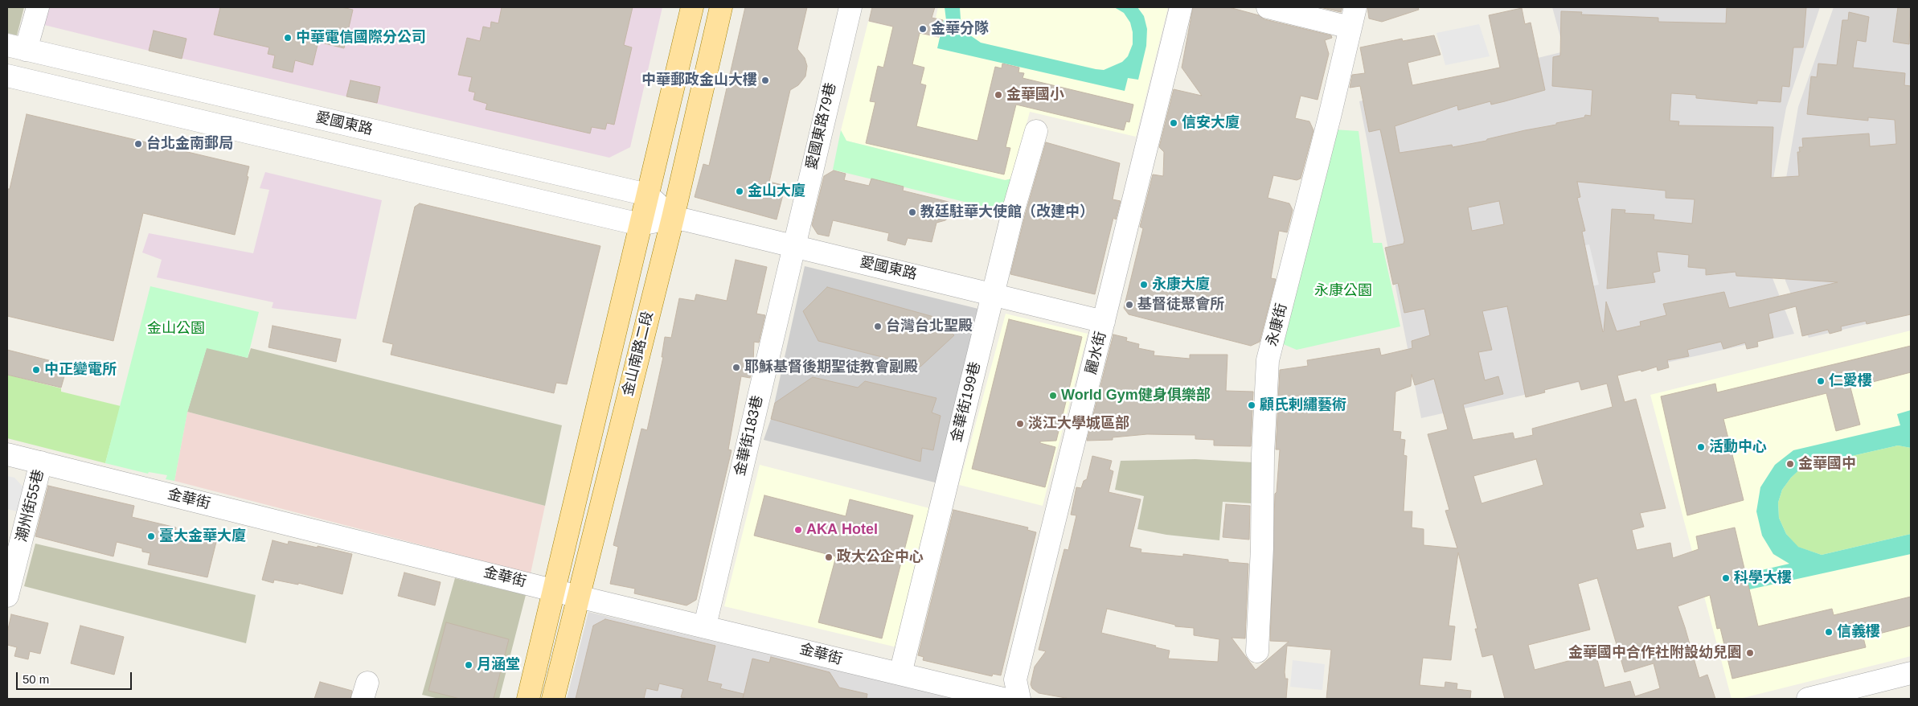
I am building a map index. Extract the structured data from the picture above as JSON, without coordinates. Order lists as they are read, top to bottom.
{
  "streets": {
    "main road": ["金山南路二段"],
    "street": [
      "愛國東路",
      "愛國東路79巷",
      "永康街",
      "麗水街",
      "金華街199巷",
      "金華街183巷",
      "金華街",
      "潮州街55巷"
    ]
  },
  "crossings": [
    ["愛國東路", "愛國東路79巷"],
    ["愛國東路", "麗水街"],
    ["愛國東路", "金山南路二段"],
    ["愛國東路", "金華街199巷"],
    ["愛國東路", "金華街183巷"],
    ["愛國東路79巷", "金華街183巷"],
    ["金山南路二段", "金華街"],
    ["金華街199巷", "金華街"],
    ["金華街183巷", "金華街"],
    ["金華街", "潮州街55巷"]
  ],
  "parks": ["永康公園", "金山公園"],
  "places": [
    "金華分隊",
    "中華電信國際分公司",
    "中華郵政金山大樓",
    "金華國小",
    "信安大廈",
    "台北金南郵局",
    "金山大廈",
    "教廷駐華大使館（改建中）",
    "永康大廈",
    "基督徒聚會所",
    "台灣台北聖殿",
    "耶穌基督後期聖徒教會副殿",
    "中正變電所",
    "仁愛樓",
    "World Gym健身俱樂部",
    "顧氏剌繡藝術",
    "淡江大學城區部",
    "活動中心",
    "金華國中",
    "AKA Hotel",
    "臺大金華大廈",
    "政大公企中心",
    "科學大樓",
    "信義樓",
    "金華國中合作社附設幼兒園",
    "月涵堂"
  ],
  "scale_bar": "50 m"
}
